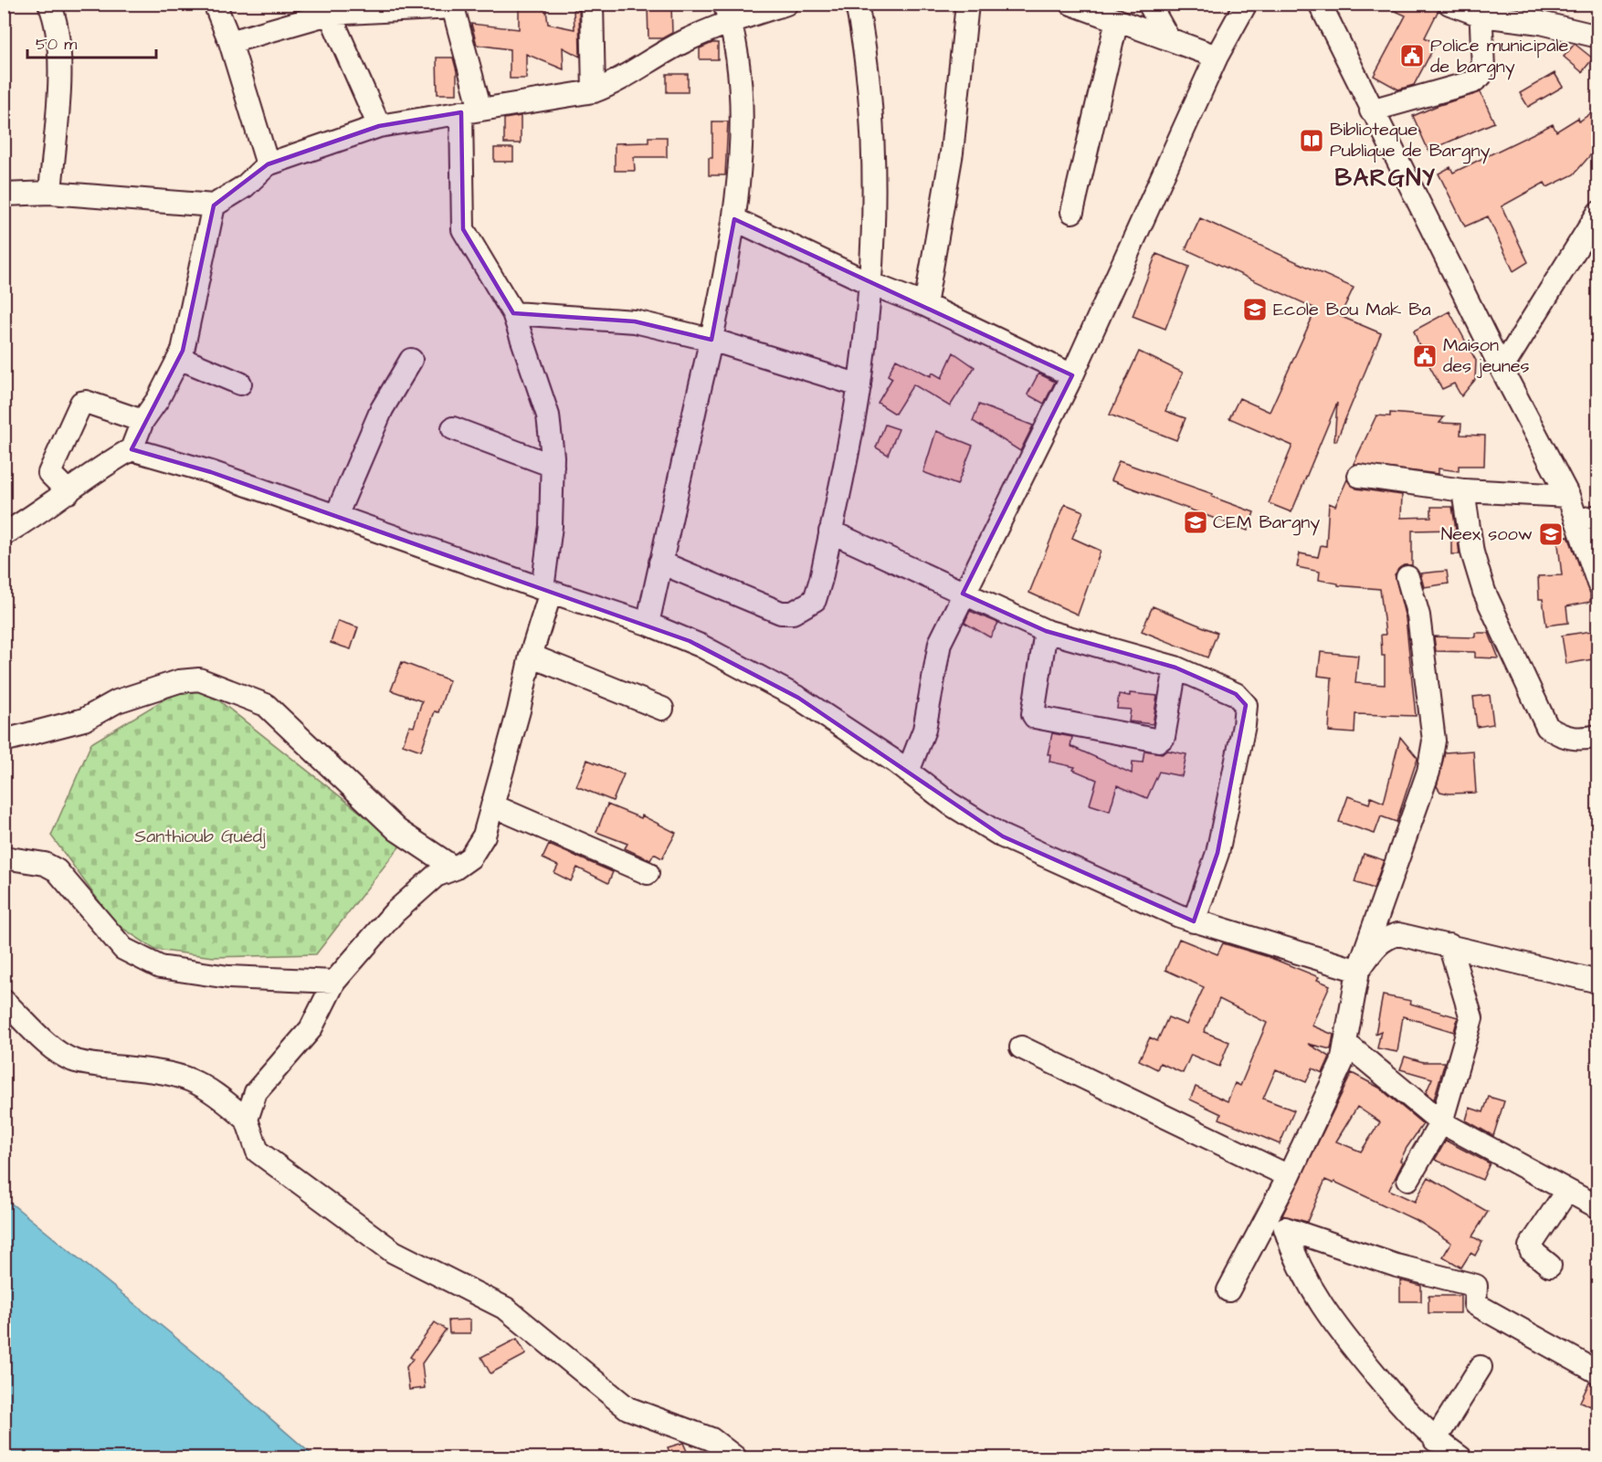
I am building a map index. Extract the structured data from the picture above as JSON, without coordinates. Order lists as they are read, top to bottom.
{
  "districts": ["BARGNY"],
  "parks": ["Santhioub Guédj"],
  "places": {
    "public building": ["Police municipale de bargny", "Maison des jeunes"],
    "library": ["Biblioteque Publique de Bargny"],
    "school or university": ["Ecole Bou Mak Ba", "CEM Bargny", "Neex soow"]
  },
  "scale_bar": "50 m"
}
